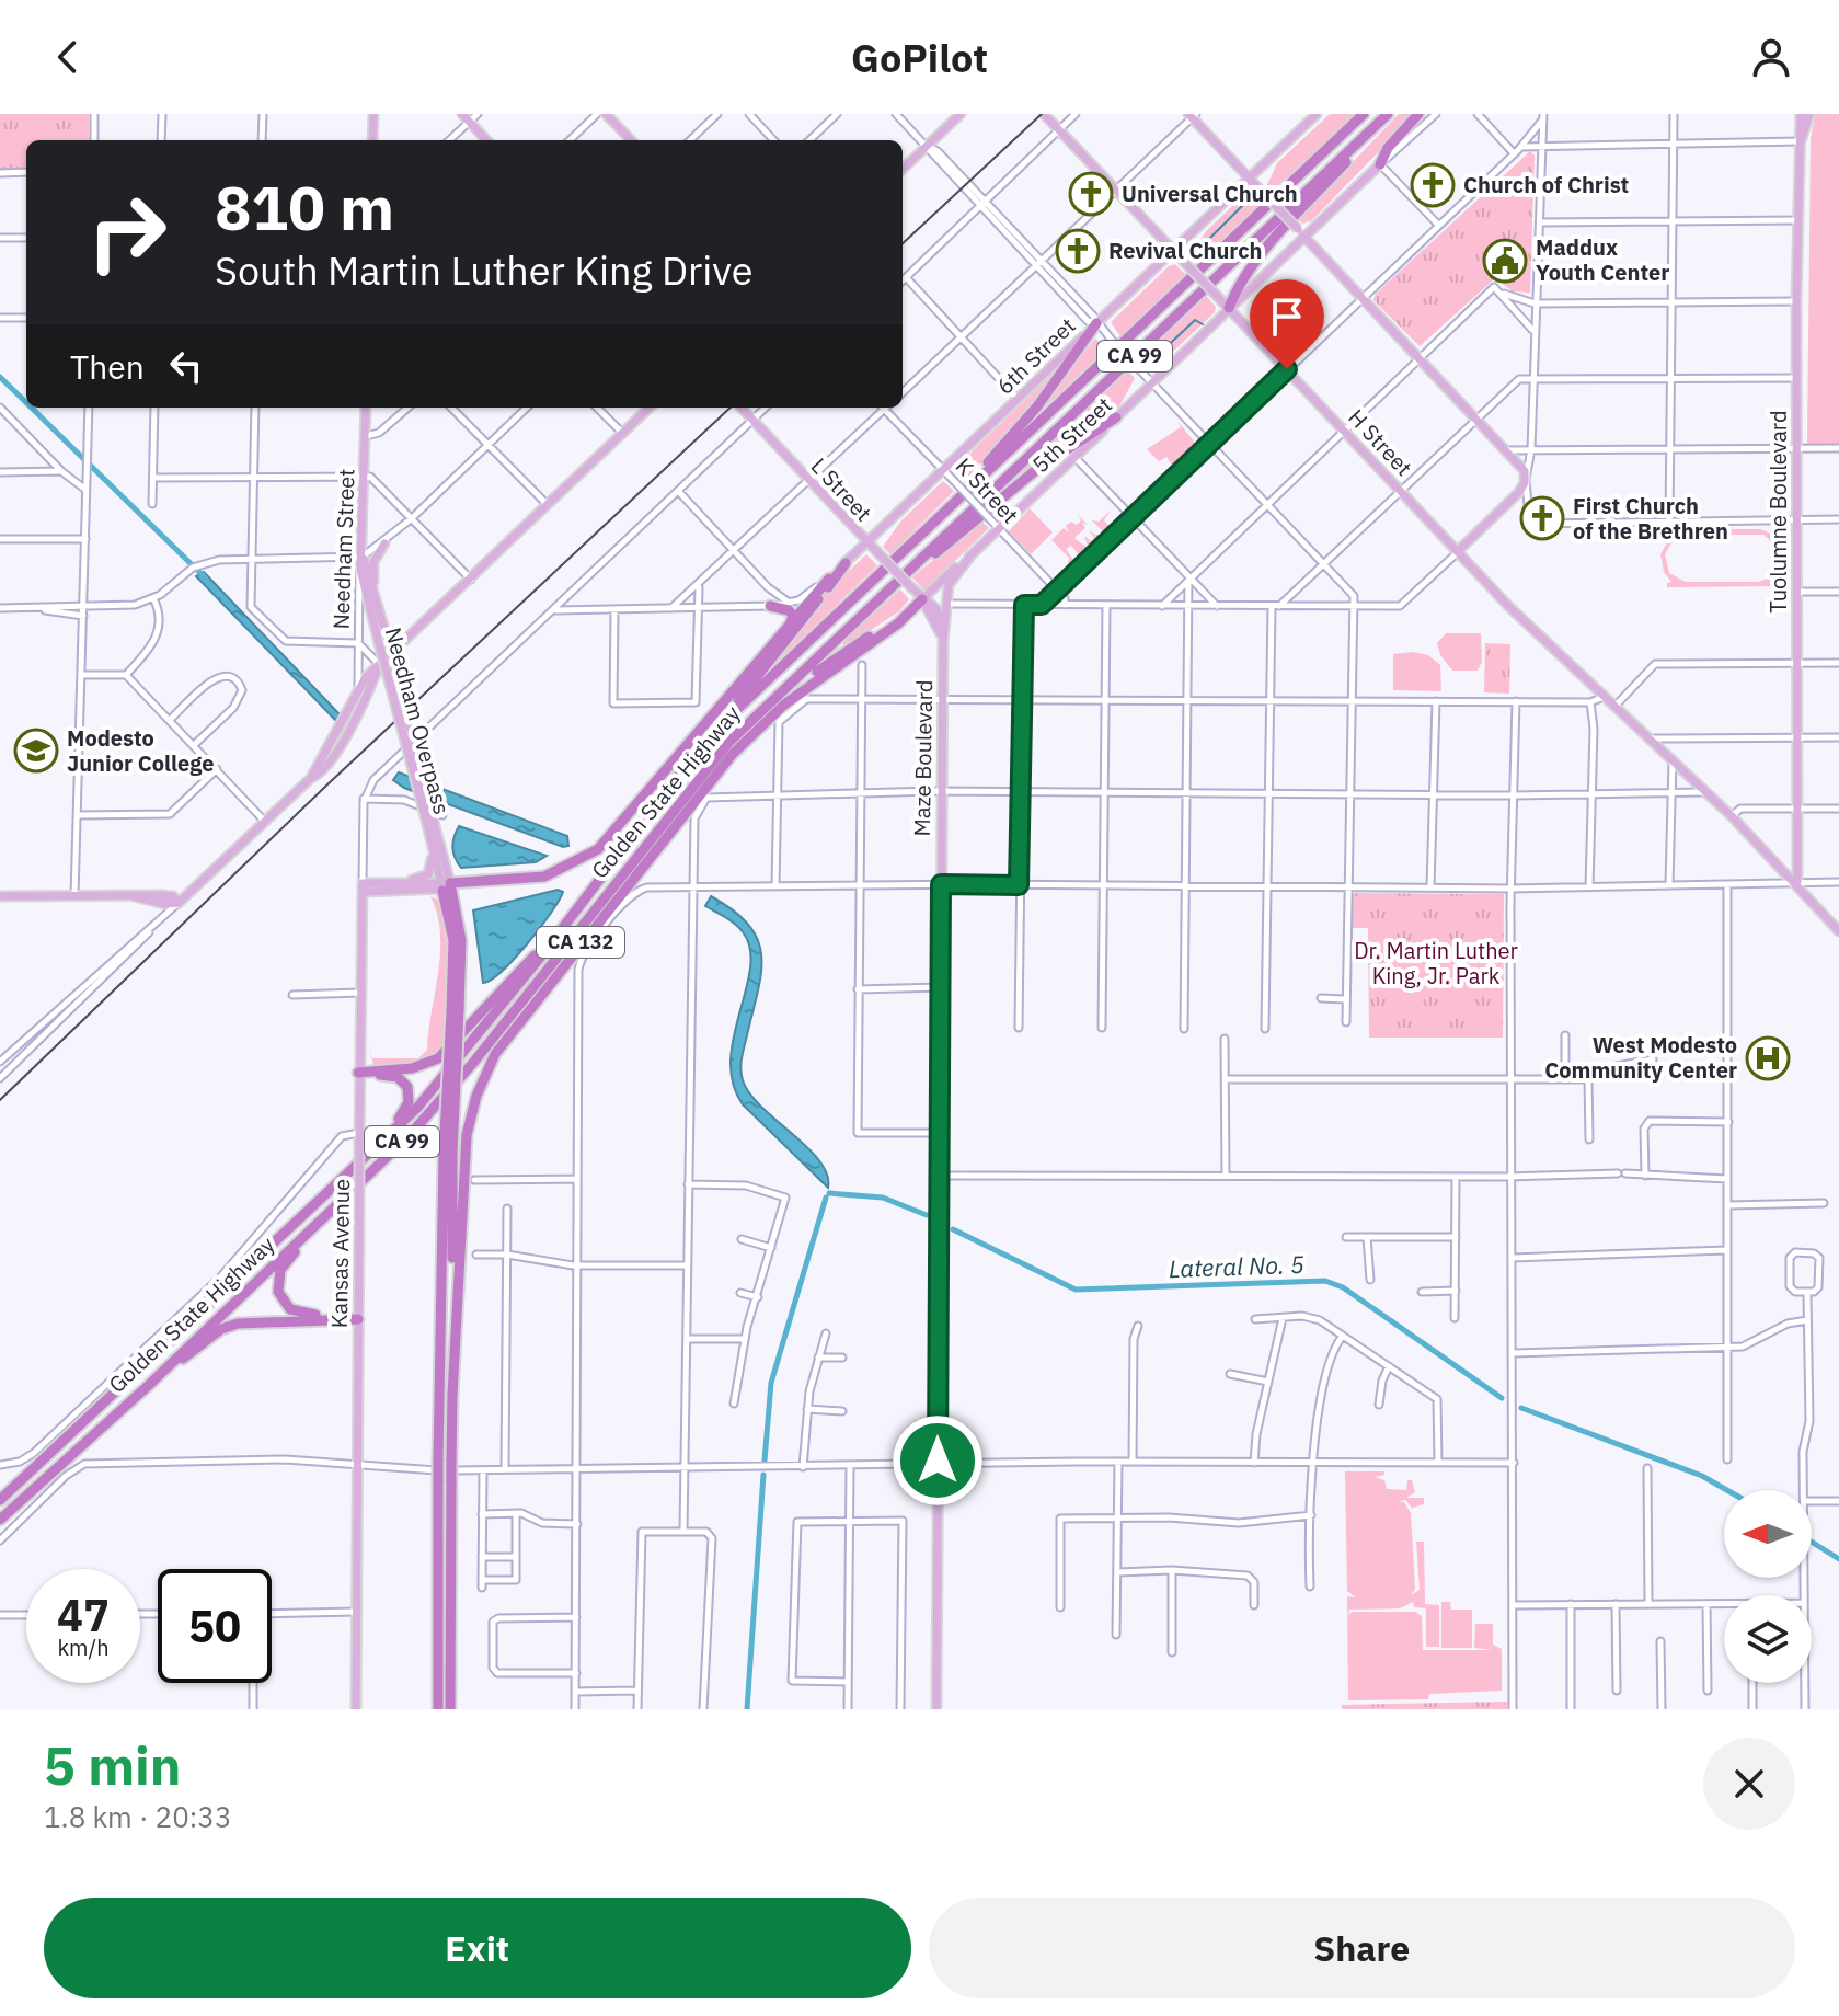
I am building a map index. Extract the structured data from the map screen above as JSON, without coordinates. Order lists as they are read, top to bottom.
{
  "streets": {
    "highway": ["CA 99", "Golden State Highway", "CA 132"],
    "main road": [
      "6th Street",
      "5th Street",
      "H Street",
      "L Street",
      "Tuolumne Boulevard",
      "Needham Street",
      "Needham Overpass",
      "Maze Boulevard",
      "Kansas Avenue"
    ],
    "street": ["K Street"]
  },
  "crossings": [
    ["6th Street", "H Street"],
    ["6th Street", "L Street"],
    ["6th Street", "K Street"],
    ["5th Street", "H Street"],
    ["5th Street", "L Street"],
    ["5th Street", "K Street"],
    ["5th Street", "Maze Boulevard"],
    ["5th Street", "CA 132"],
    ["H Street", "Tuolumne Boulevard"],
    ["L Street", "Maze Boulevard"],
    ["L Street", "CA 132"],
    ["Needham Street", "Needham Overpass"]
  ],
  "water": ["Lateral No. 5"],
  "parks": ["Dr. Martin Luther King, Jr. Park"],
  "places": {
    "church": [
      "Church of Christ",
      "Universal Church",
      "Revival Church",
      "First Church of the Brethren"
    ],
    "public building": ["Maddux Youth Center"],
    "school or university": ["Modesto Junior College"],
    "hospital": ["West Modesto Community Center"]
  },
  "north": "left",
  "page": {
    "header": "GoPilot",
    "turn": ["810 m", "South Martin Luther King Drive"],
    "then": "Then",
    "speed": "47 km/h",
    "limit": "50",
    "heading": ["5 min", "1.8 km · 20:33"],
    "buttons": ["Exit", "Share"]
  }
}
